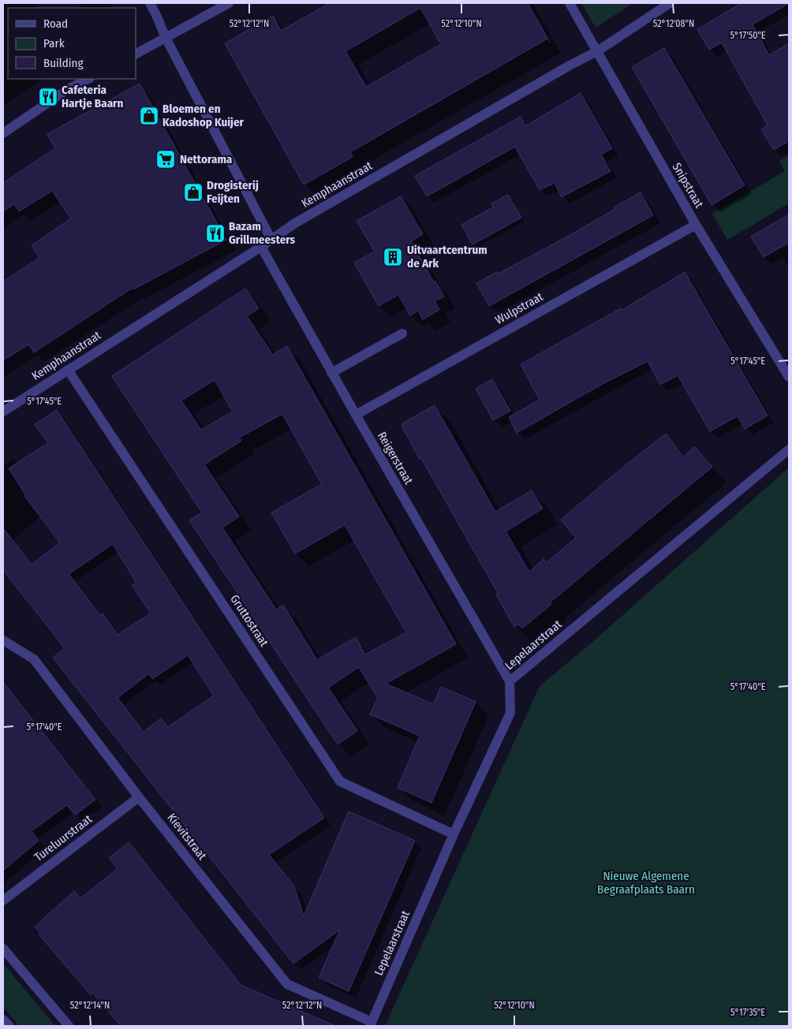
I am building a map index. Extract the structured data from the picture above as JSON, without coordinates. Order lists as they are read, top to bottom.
{
  "streets": {
    "street": [
      "Kemphaanstraat",
      "Snipstraat",
      "Wulpstraat",
      "Reigerstraat",
      "Gruttostraat",
      "Lepelaarstraat",
      "Kievitstraat",
      "Tureluurstraat"
    ]
  },
  "crossings": [
    ["Kemphaanstraat", "Snipstraat"],
    ["Kemphaanstraat", "Reigerstraat"],
    ["Kemphaanstraat", "Gruttostraat"],
    ["Snipstraat", "Wulpstraat"],
    ["Wulpstraat", "Reigerstraat"],
    ["Reigerstraat", "Lepelaarstraat"],
    ["Gruttostraat", "Lepelaarstraat"],
    ["Lepelaarstraat", "Kievitstraat"],
    ["Kievitstraat", "Tureluurstraat"]
  ],
  "parks": ["Nieuwe Algemene Begraafplaats Baarn"],
  "places": {
    "restaurant": ["Cafeteria Hartje Baarn", "Bazam Grillmeesters"],
    "shop": ["Bloemen en Kadoshop Kuijer", "Drogisterij Feijten"],
    "supermarket": ["Nettorama"],
    "building": ["Uitvaartcentrum de Ark"]
  },
  "legend": ["Road", "Park", "Building"],
  "coordinates": [
    "52°12'12\"N",
    "52°12'10\"N",
    "52°12'08\"N",
    "5°17'50\"E",
    "5°17'45\"E",
    "5°17'40\"E",
    "52°12'14\"N",
    "5°17'35\"E"
  ]
}
